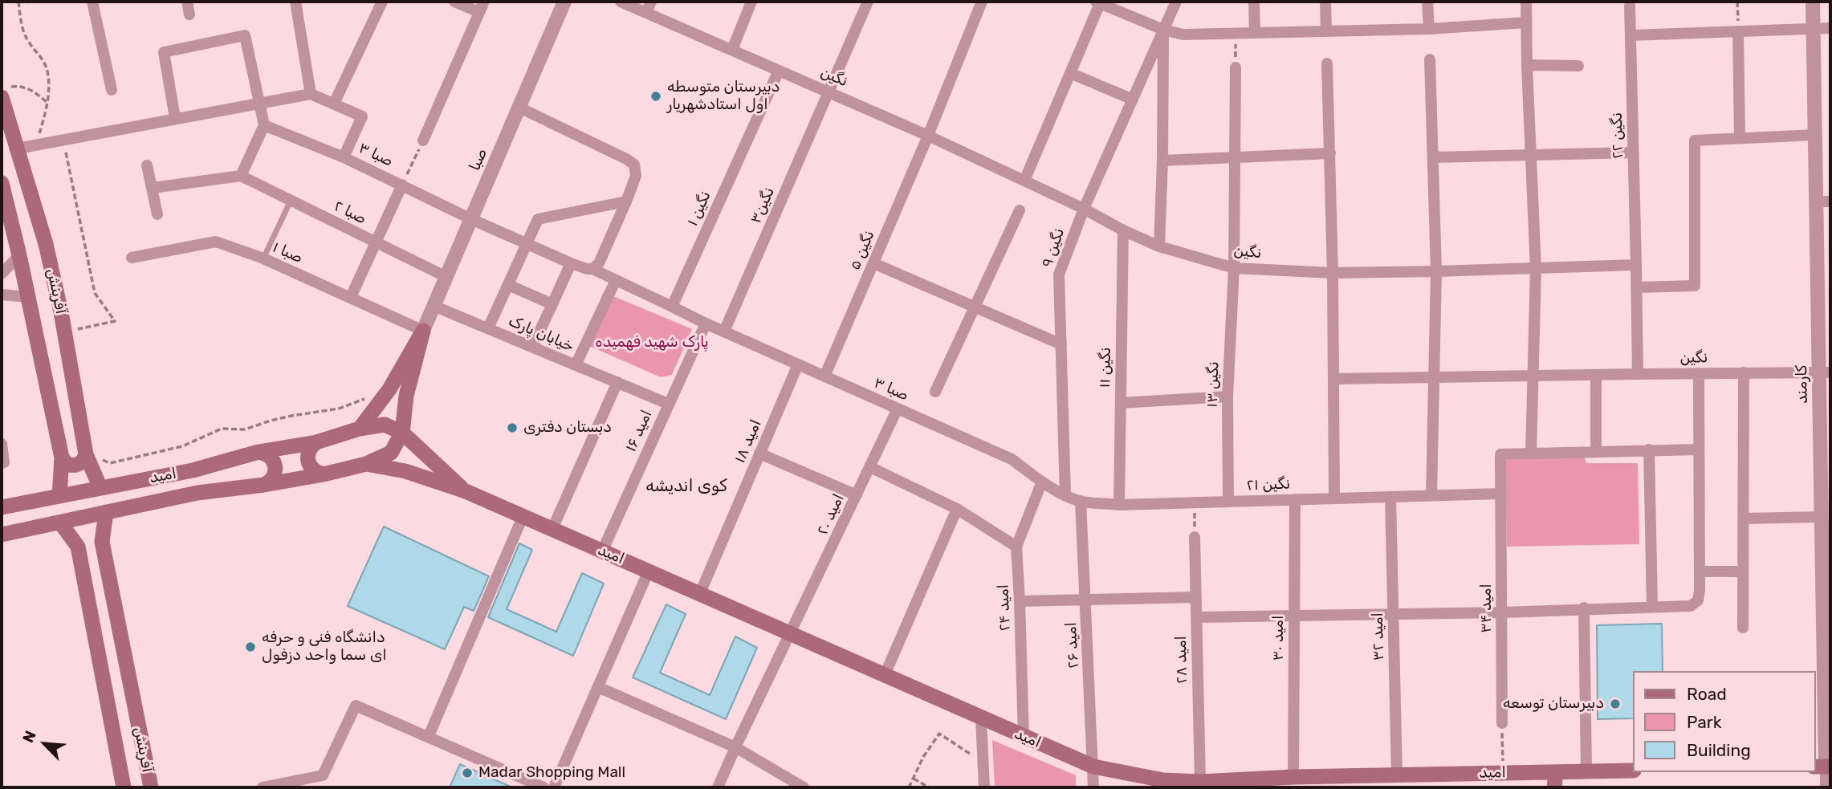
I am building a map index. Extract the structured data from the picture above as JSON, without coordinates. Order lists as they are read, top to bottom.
{
  "streets": {
    "main road": ["آفرینش", "امید"],
    "street": [
      "نگین",
      "نگین ۲۲",
      "صبا ۳",
      "صبا",
      "نگین۳",
      "نگین ۱",
      "صبا ۲",
      "نگین ۹",
      "نگین ۵",
      "صبا ۱",
      "خیابان پارک",
      "نگین ۱۱",
      "نگین ۱۳",
      "کارمند",
      "امید ۱۶",
      "امید ۱۸",
      "نگین ۲۱",
      "امید ۲۰",
      "امید ۲۴",
      "امید ۳۴",
      "امید ۳۲",
      "امید ۳۰",
      "امید ۲۶",
      "امید ۲۸"
    ]
  },
  "crossings": [
    ["نگین", "نگین ۲۲"],
    ["نگین", "نگین۳"],
    ["نگین", "نگین ۱"],
    ["نگین", "نگین ۹"],
    ["نگین", "نگین ۵"],
    ["نگین", "نگین ۱۱"],
    ["نگین", "نگین ۱۳"],
    ["نگین", "کارمند"],
    ["صبا ۳", "صبا"],
    ["صبا ۳", "نگین۳"],
    ["صبا ۳", "نگین ۱"],
    ["صبا ۳", "نگین ۵"],
    ["صبا ۳", "امید ۱۸"],
    ["صبا ۳", "نگین ۲۱"],
    ["صبا ۳", "امید ۲۰"],
    ["صبا ۳", "امید ۲۴"],
    ["صبا", "صبا ۲"],
    ["صبا", "صبا ۱"],
    ["صبا", "خیابان پارک"],
    ["نگین ۹", "نگین ۲۱"],
    ["آفرینش", "امید"],
    ["خیابان پارک", "امید ۱۶"],
    ["نگین ۱۱", "نگین ۲۱"],
    ["نگین ۱۳", "نگین ۲۱"],
    ["امید ۱۶", "امید"],
    ["امید ۱۸", "امید"],
    ["امید", "امید ۲۰"],
    ["امید", "امید ۲۴"],
    ["امید", "امید ۳۲"],
    ["امید", "امید ۳۰"],
    ["امید", "امید ۲۶"],
    ["امید", "امید ۲۸"],
    ["نگین ۲۱", "امید ۲۴"],
    ["نگین ۲۱", "امید ۳۴"],
    ["نگین ۲۱", "امید ۳۲"],
    ["نگین ۲۱", "امید ۳۰"],
    ["نگین ۲۱", "امید ۲۶"]
  ],
  "districts": ["کوی اندیشه"],
  "parks": ["پارک شهید فهمیده"],
  "places": [
    "دبیرستان متوسطه اول استادشهریار",
    "دبستان دفتری",
    "دانشگاه فنی و حرفه ای سما واحد دزفول",
    "دبیرستان توسعه",
    "Madar Shopping Mall"
  ],
  "legend": ["Road", "Park", "Building"],
  "north": "top left"
}
